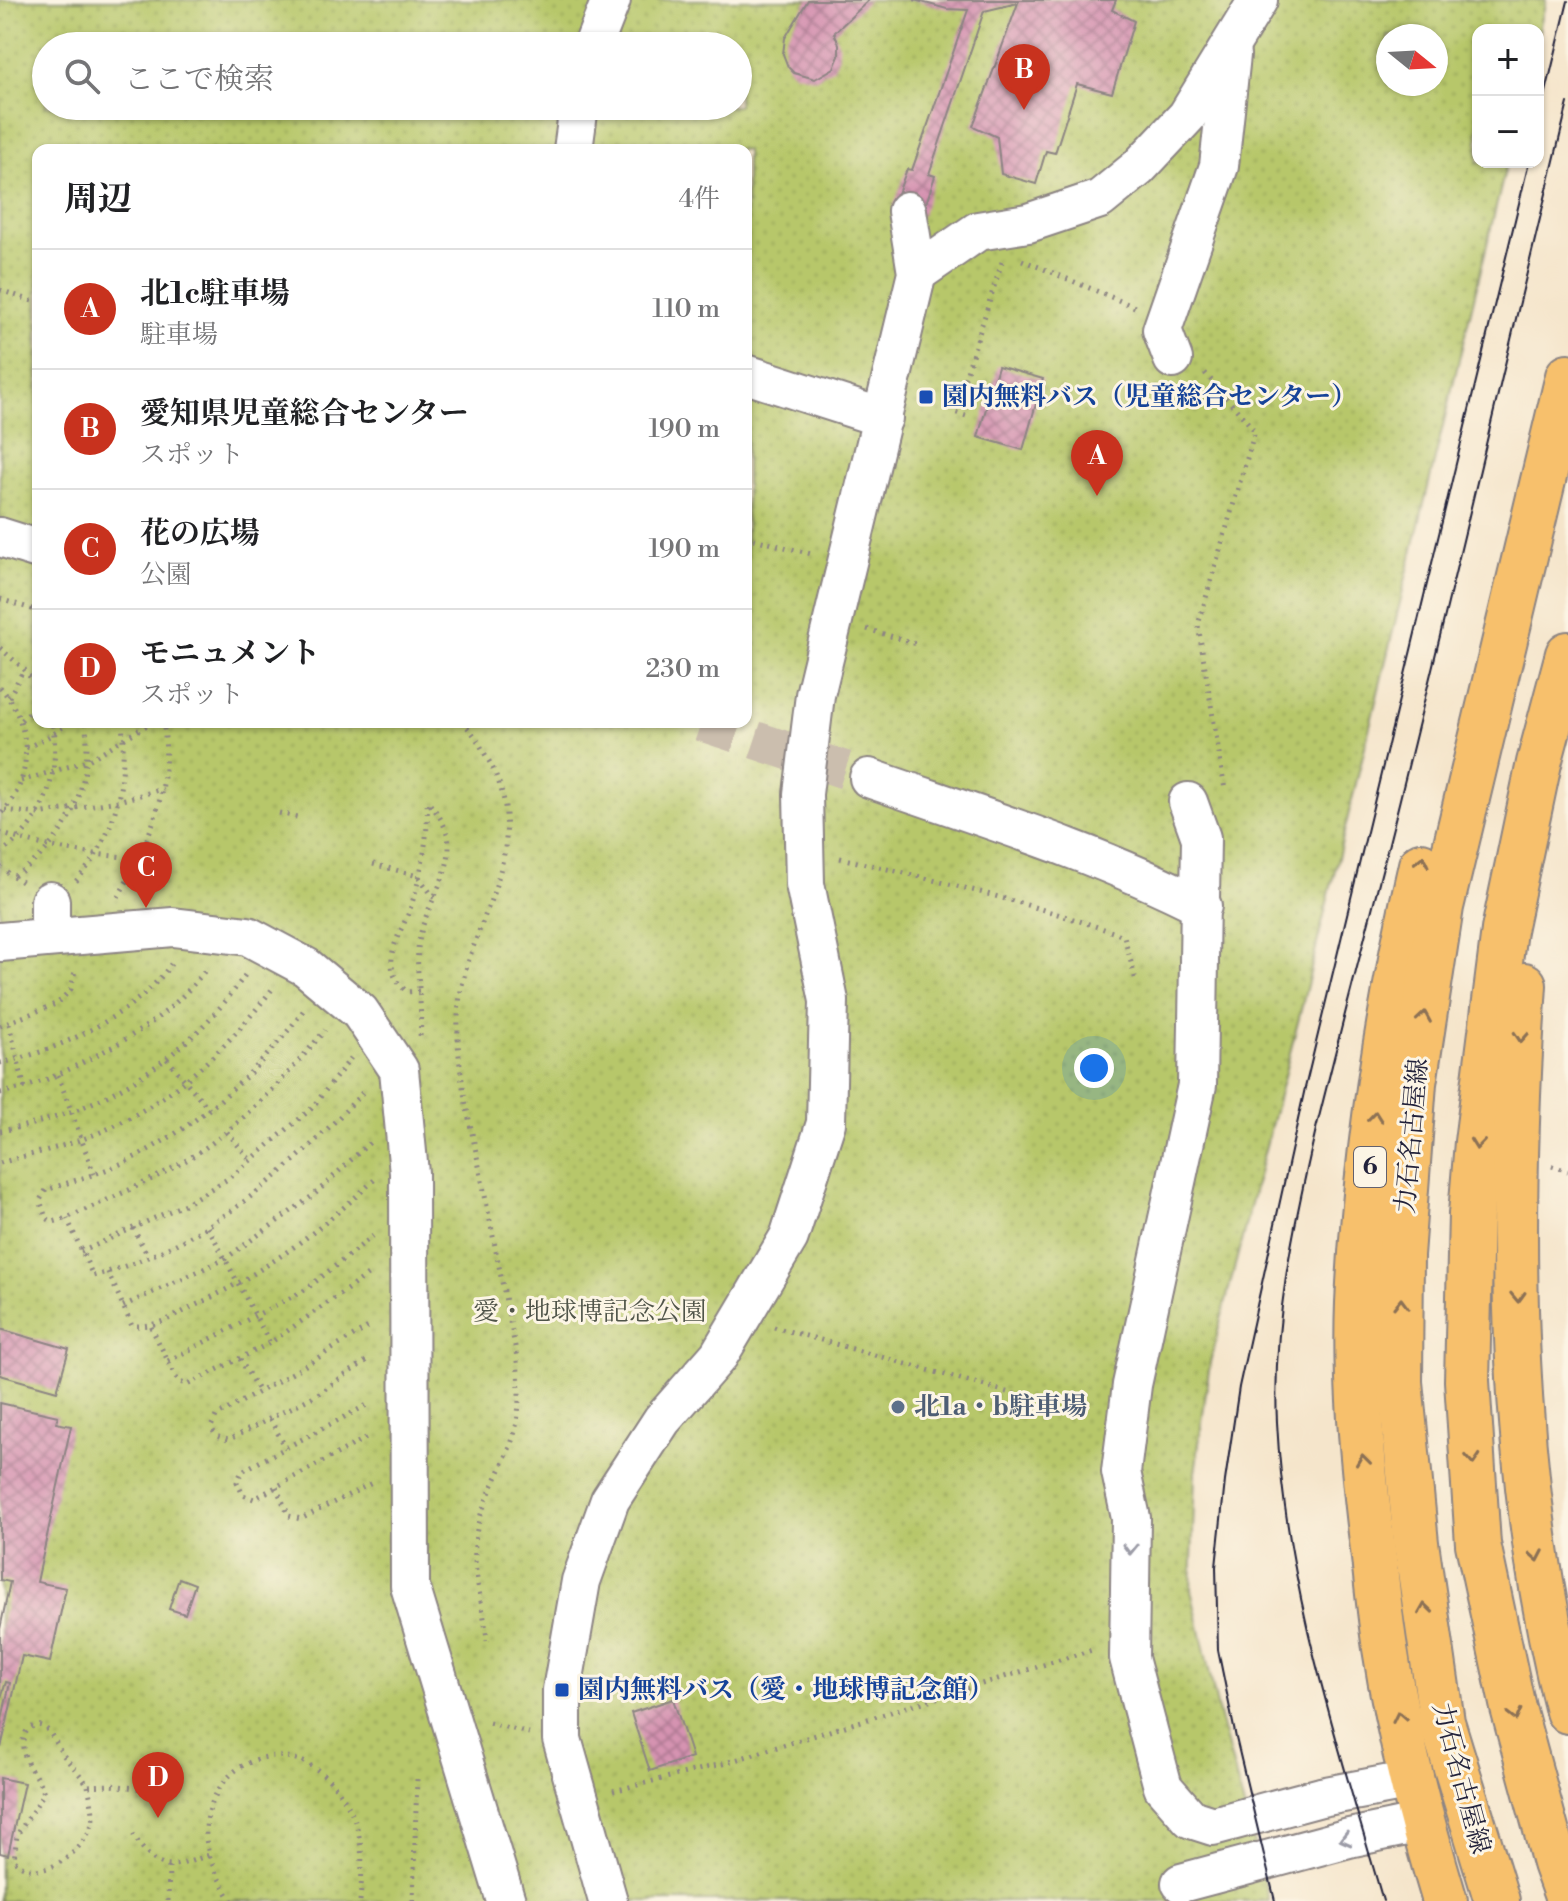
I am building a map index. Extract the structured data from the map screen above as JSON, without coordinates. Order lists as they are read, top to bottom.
{
  "streets": {
    "main road": ["力石名古屋線", "6"]
  },
  "crossings": [
    ["力石名古屋線", "6"]
  ],
  "parks": ["愛・地球博記念公園"],
  "places": {
    "transit": ["園内無料バス（児童総合センター）", "園内無料バス（愛・地球博記念館）"],
    "other": ["北1a・b駐車場"]
  },
  "north": "right",
  "page": {
    "map_buttons": ["+", "−"],
    "search": "ここで検索",
    "pins": [
      "B",
      "A",
      "C",
      "D"
    ],
    "heading": ["周辺", "4件"],
    "list": [
      {
        "mark": "A",
        "name": "北1c駐車場",
        "note": "駐車場",
        "value": "110 m"
      },
      {
        "mark": "B",
        "name": "愛知県児童総合センター",
        "note": "スポット",
        "value": "190 m"
      },
      {
        "mark": "C",
        "name": "花の広場",
        "note": "公園",
        "value": "190 m"
      },
      {
        "mark": "D",
        "name": "モニュメント",
        "note": "スポット",
        "value": "230 m"
      }
    ]
  }
}
